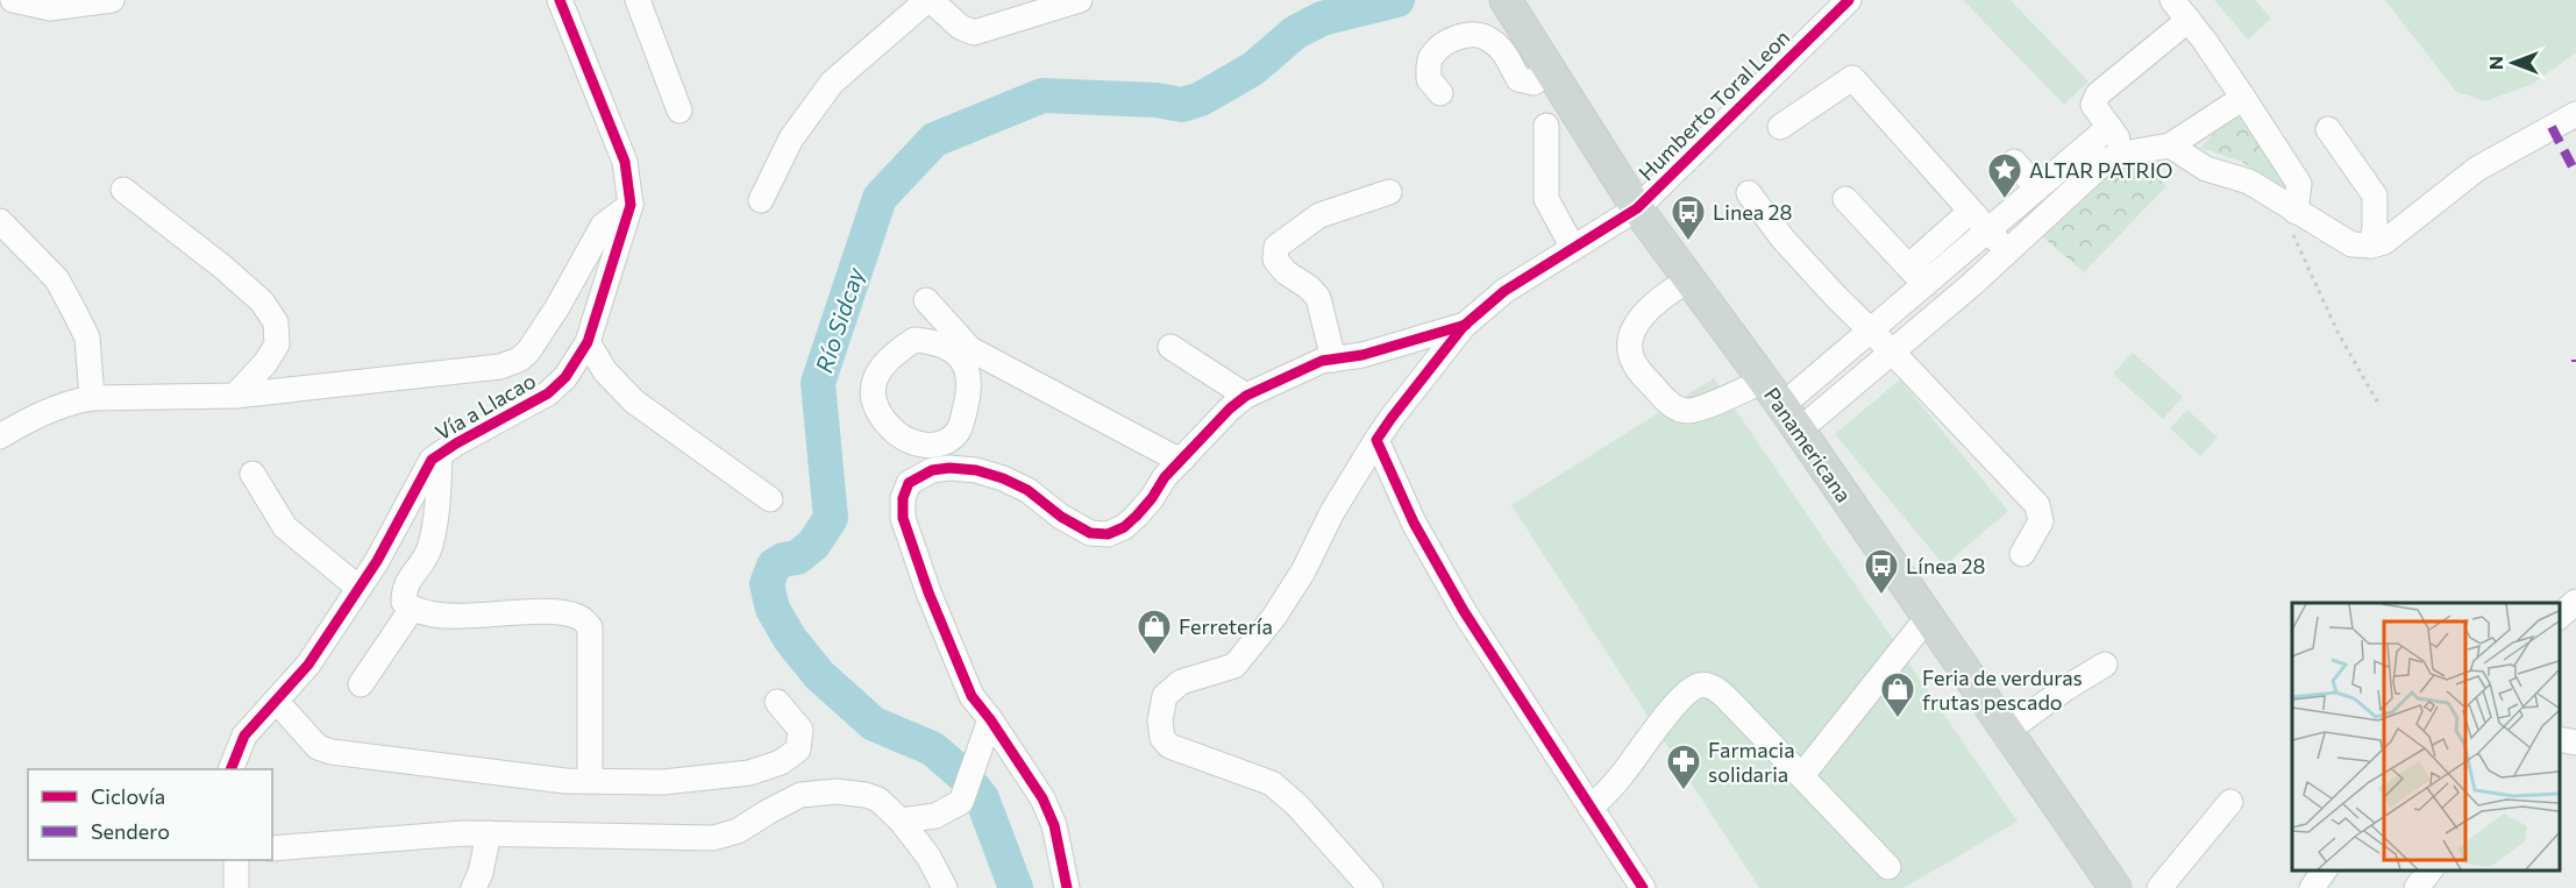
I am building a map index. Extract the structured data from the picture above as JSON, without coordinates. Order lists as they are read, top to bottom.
{
  "streets": {
    "main road": ["Panamericana"],
    "street": ["Humberto Toral Leon", "Vía a Llacao"]
  },
  "crossings": [
    ["Humberto Toral Leon", "Panamericana"]
  ],
  "water": ["Río Sidcay"],
  "places": {
    "place": ["ALTAR PATRIO"],
    "bus stop": ["Linea 28", "Línea 28"],
    "shop": ["Ferretería", "Feria de verduras frutas pescado"],
    "pharmacy": ["Farmacia solidaria"]
  },
  "legend": ["Ciclovía", "Sendero"],
  "north": "left"
}
